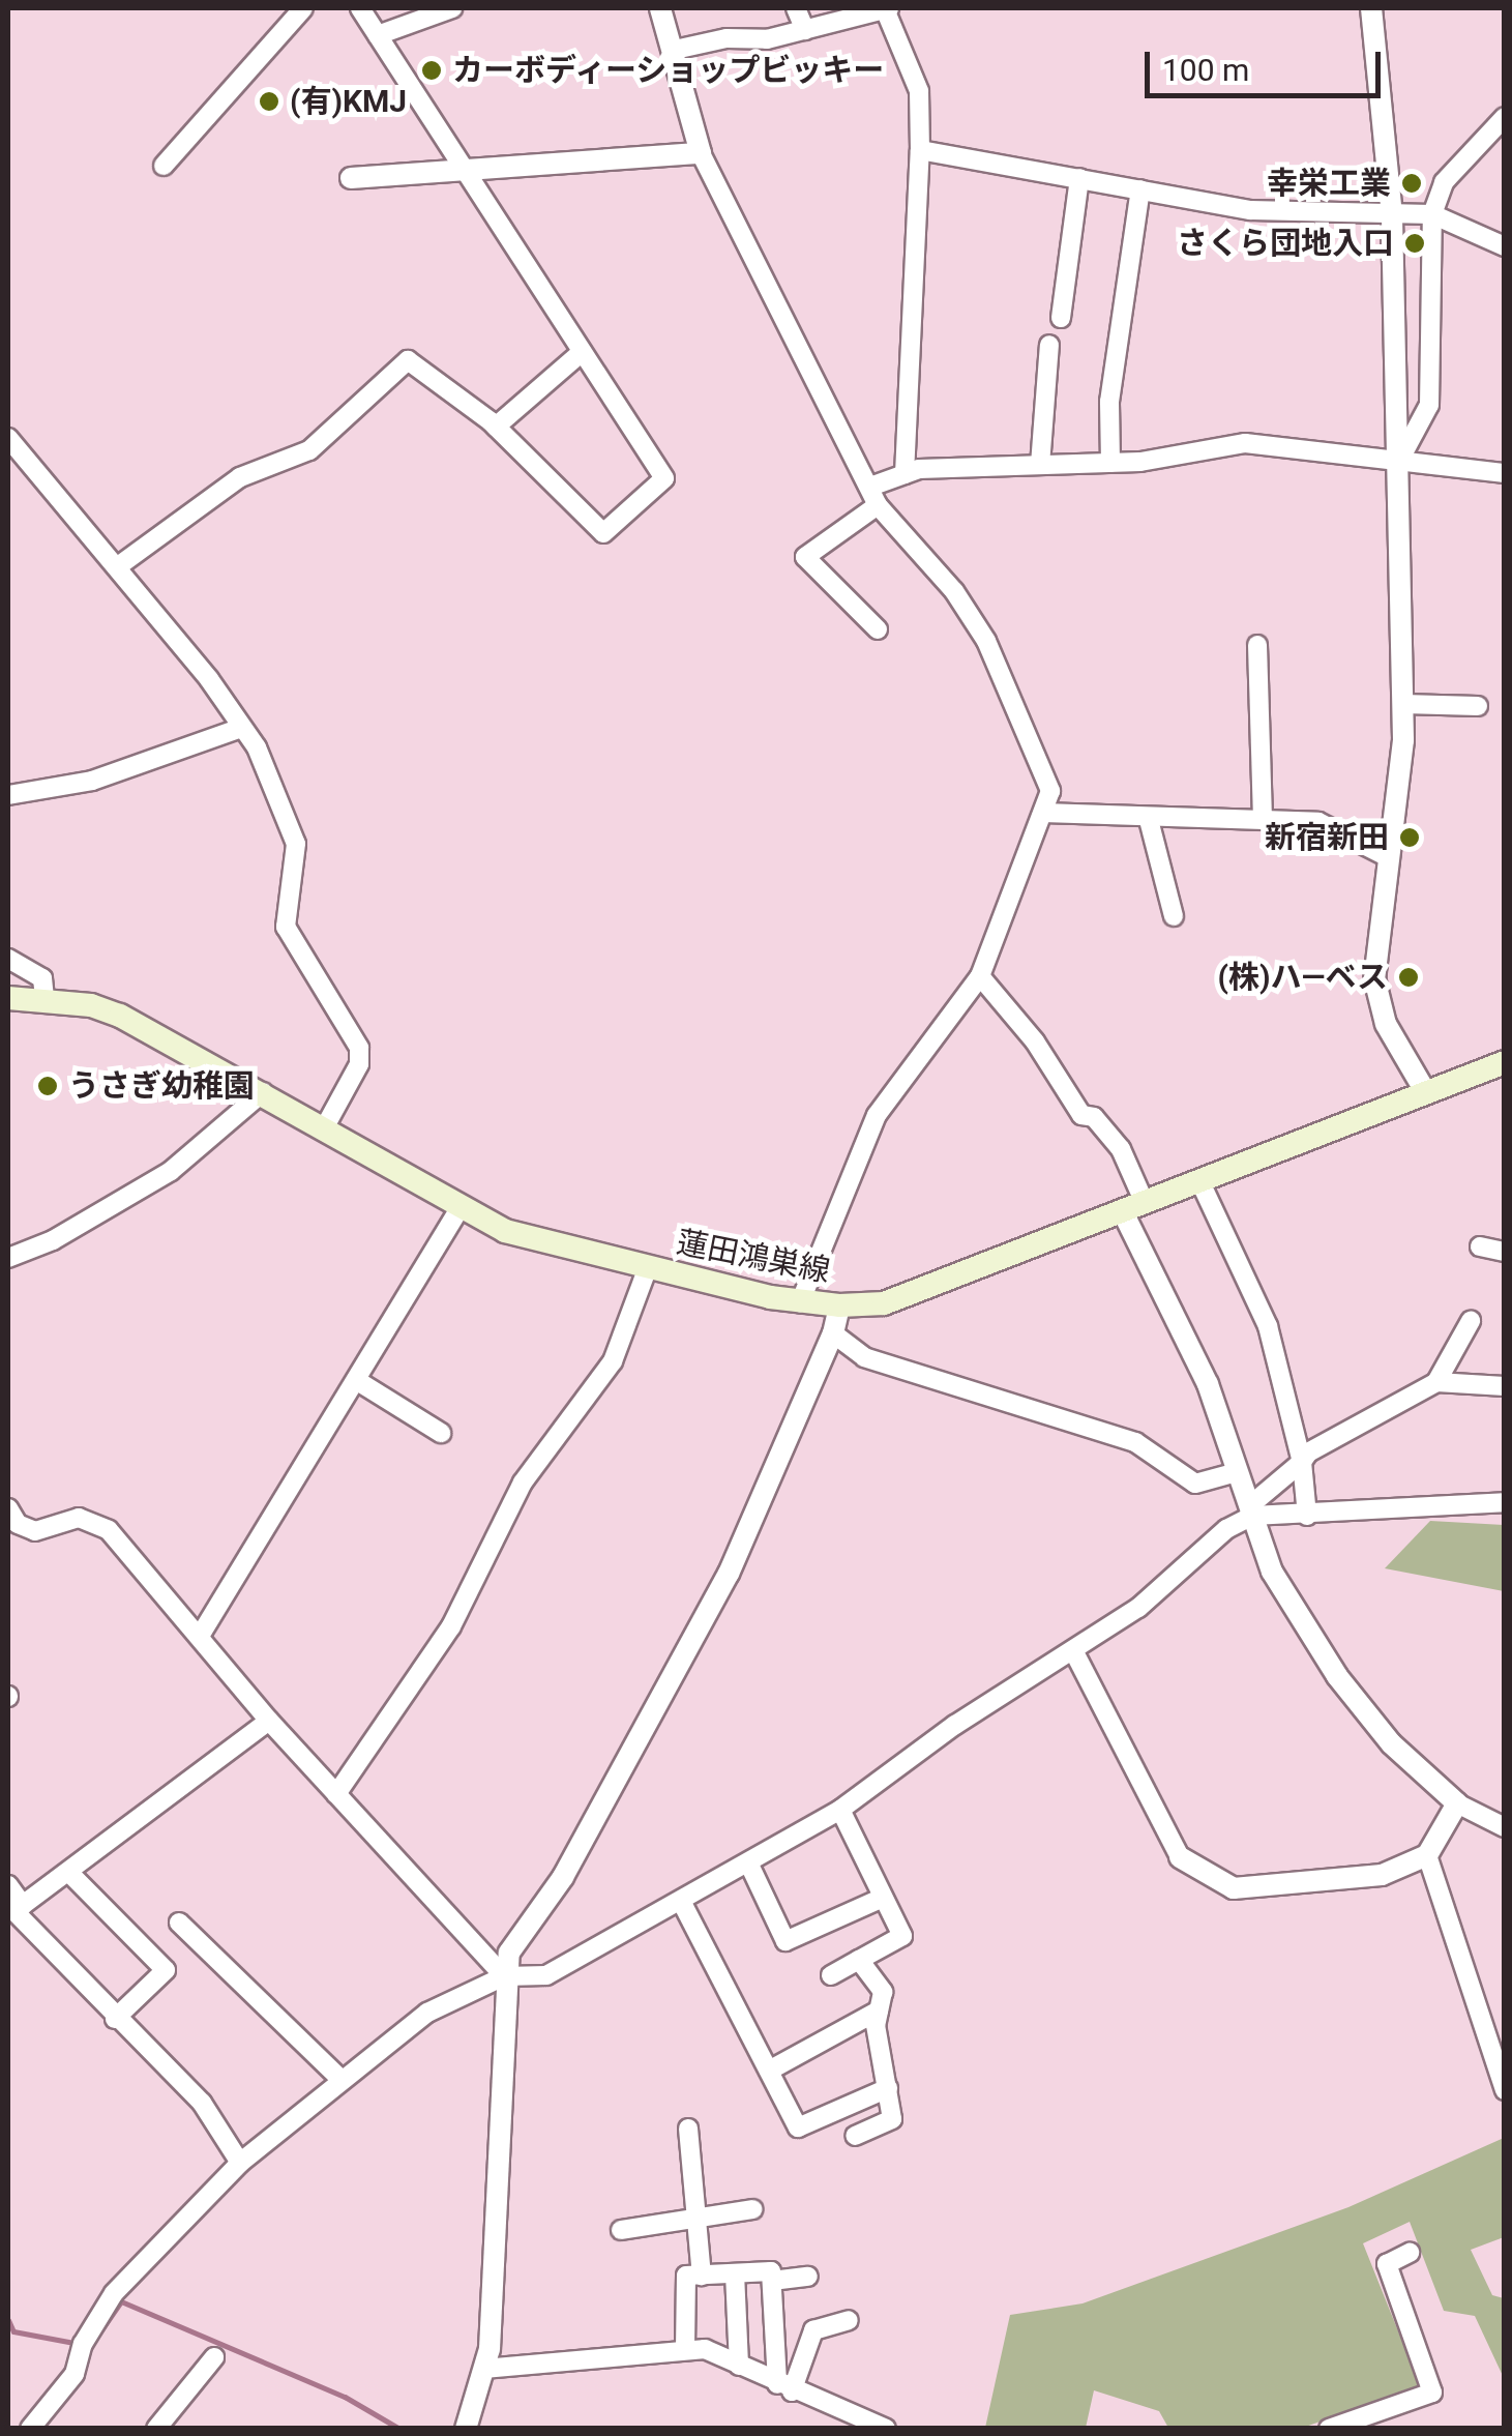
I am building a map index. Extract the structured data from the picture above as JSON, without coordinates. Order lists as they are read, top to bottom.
{
  "streets": {
    "main road": ["蓮田鴻巣線"]
  },
  "places": [
    "カーボディーショップビッキー",
    "(有)KMJ",
    "幸栄工業",
    "さくら団地入口",
    "新宿新田",
    "(株)ハ―ベス",
    "うさぎ幼稚園"
  ],
  "scale_bar": "100 m"
}
